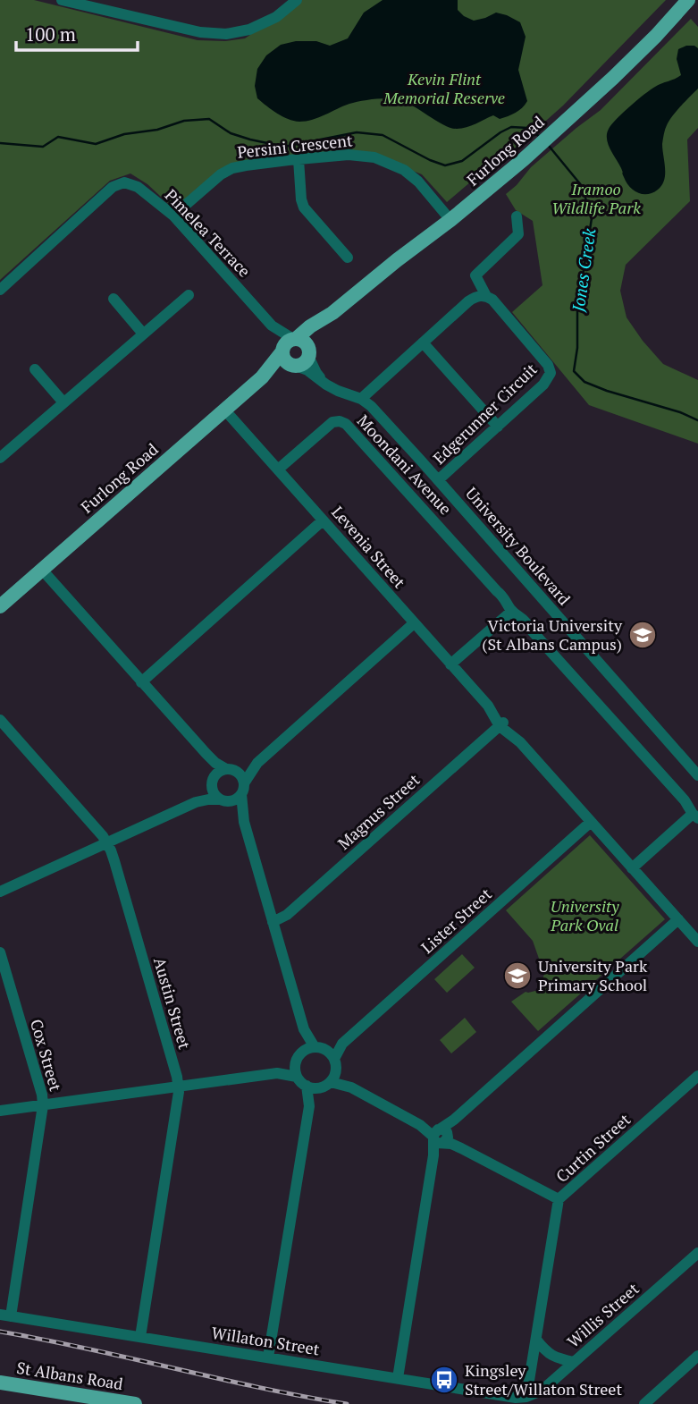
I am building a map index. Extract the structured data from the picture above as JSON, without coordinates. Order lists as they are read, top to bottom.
{
  "streets": {
    "main road": ["Furlong Road", "St Albans Road"],
    "street": [
      "Persini Crescent",
      "Pimelea Terrace",
      "Edgerunner Circuit",
      "Moondani Avenue",
      "University Boulevard",
      "Levenia Street",
      "Magnus Street",
      "Lister Street",
      "Austin Street",
      "Cox Street",
      "Curtin Street",
      "Willis Street",
      "Willaton Street"
    ]
  },
  "crossings": [
    ["Persini Crescent", "Furlong Road"],
    ["Persini Crescent", "Pimelea Terrace"],
    ["Furlong Road", "Pimelea Terrace"],
    ["Furlong Road", "University Boulevard"],
    ["Furlong Road", "Levenia Street"],
    ["Pimelea Terrace", "University Boulevard"],
    ["Edgerunner Circuit", "University Boulevard"],
    ["Moondani Avenue", "Levenia Street"],
    ["Levenia Street", "Magnus Street"],
    ["Levenia Street", "Lister Street"],
    ["Austin Street", "Willaton Street"],
    ["Cox Street", "Willaton Street"],
    ["Curtin Street", "Willis Street"],
    ["Curtin Street", "Willaton Street"],
    ["Willis Street", "Willaton Street"]
  ],
  "water": ["Jones Creek"],
  "parks": ["Kevin Flint Memorial Reserve", "Iramoo Wildlife Park", "University Park Oval"],
  "places": {
    "school or university": ["Victoria University (St Albans Campus)", "University Park Primary School"],
    "bus stop": ["Kingsley Street/Willaton Street"]
  },
  "scale_bar": "100 m"
}
